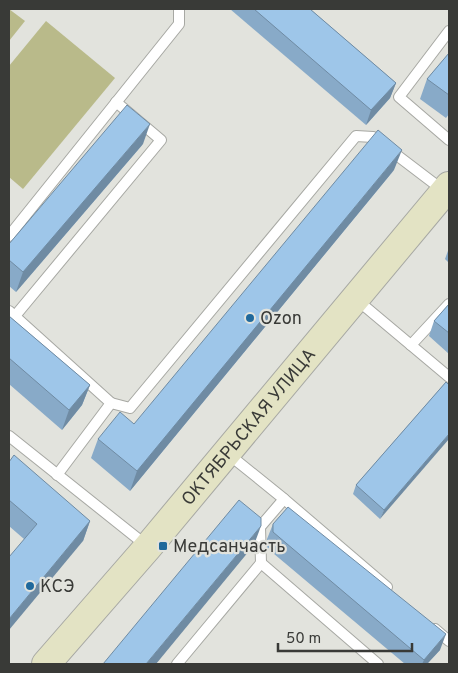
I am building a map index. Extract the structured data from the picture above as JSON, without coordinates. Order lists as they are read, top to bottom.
{
  "streets": {
    "main road": ["ОКТЯБРЬСКАЯ УЛИЦА"]
  },
  "places": {
    "other": ["Ozon", "КСЭ"],
    "transit": ["Медсанчасть"]
  },
  "scale_bar": "50 m"
}
